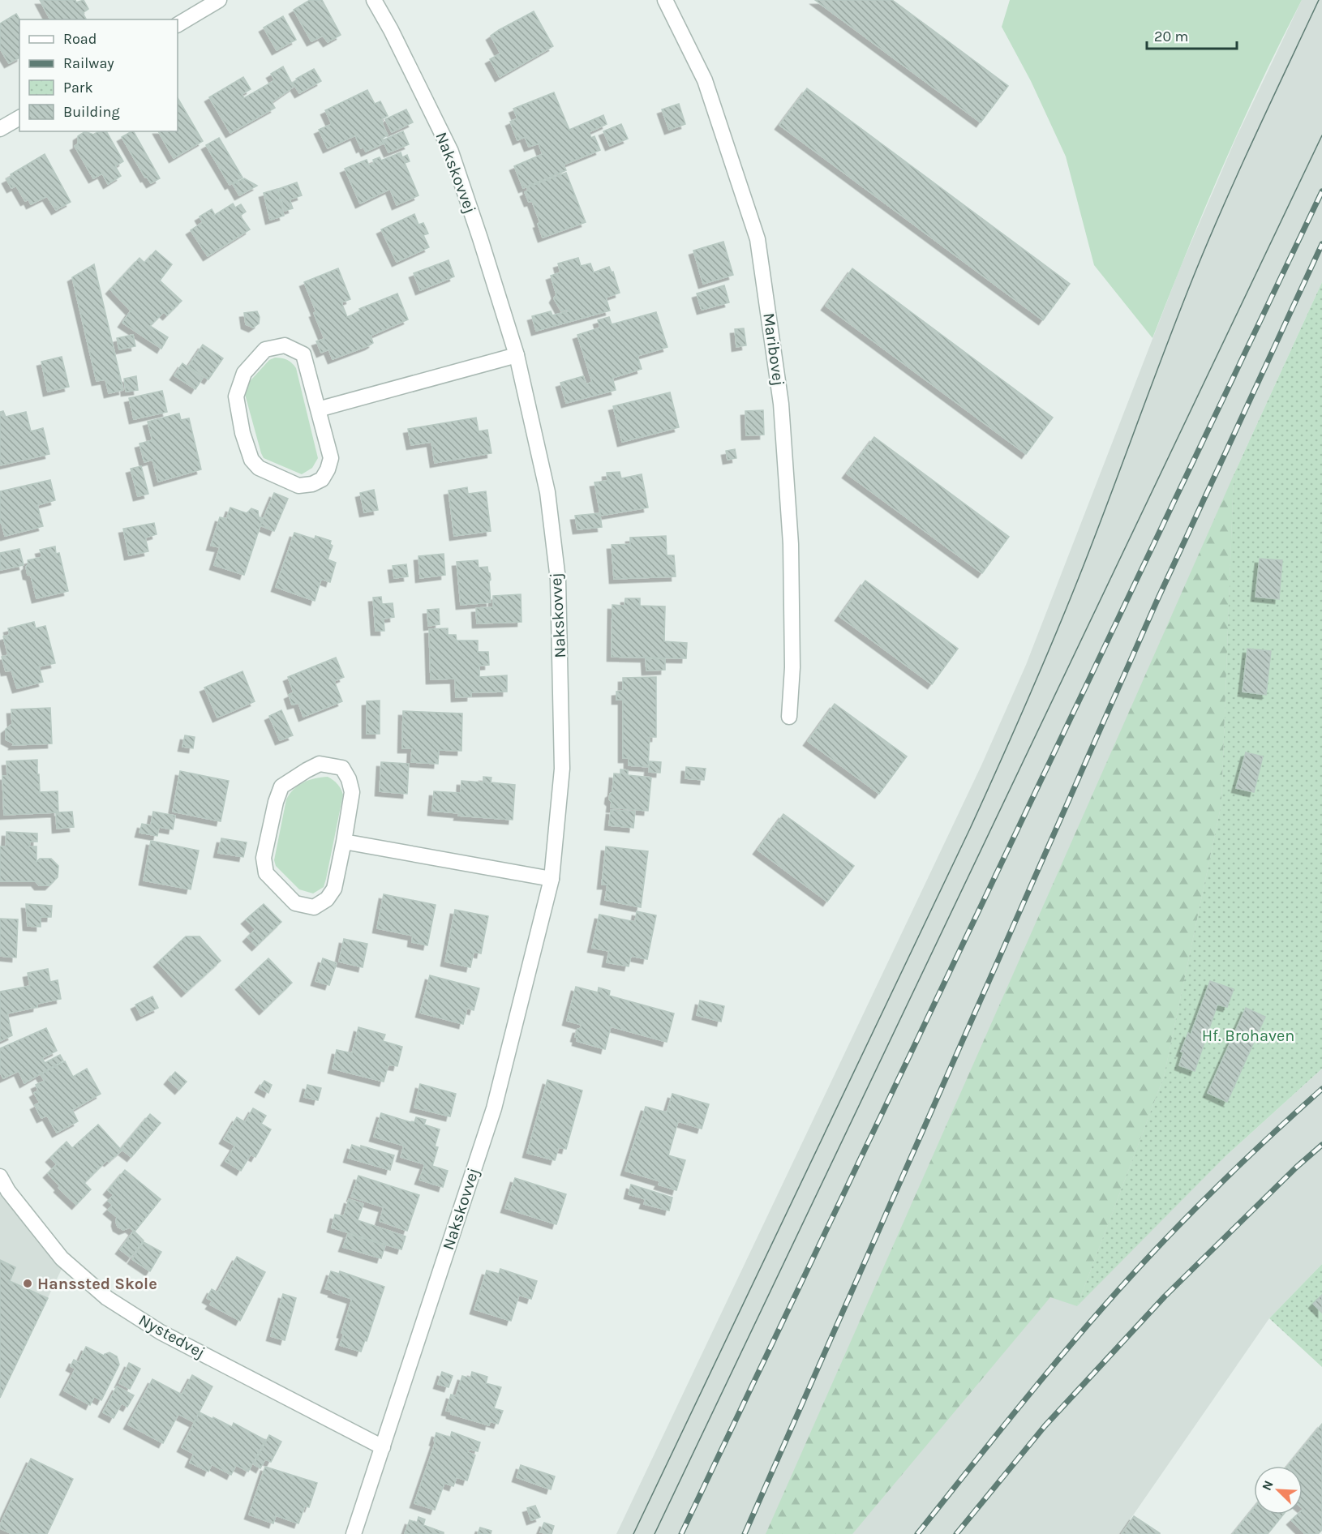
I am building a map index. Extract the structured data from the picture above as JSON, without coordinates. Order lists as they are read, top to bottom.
{
  "streets": {
    "street": ["Nakskovvej", "Maribovej", "Nystedvej"]
  },
  "crossings": [
    ["Nakskovvej", "Nystedvej"]
  ],
  "parks": ["Hf. Brohaven"],
  "places": ["Hanssted Skole"],
  "legend": [
    "Road",
    "Railway",
    "Park",
    "Building"
  ],
  "scale_bar": "20 m",
  "north": "top left"
}
